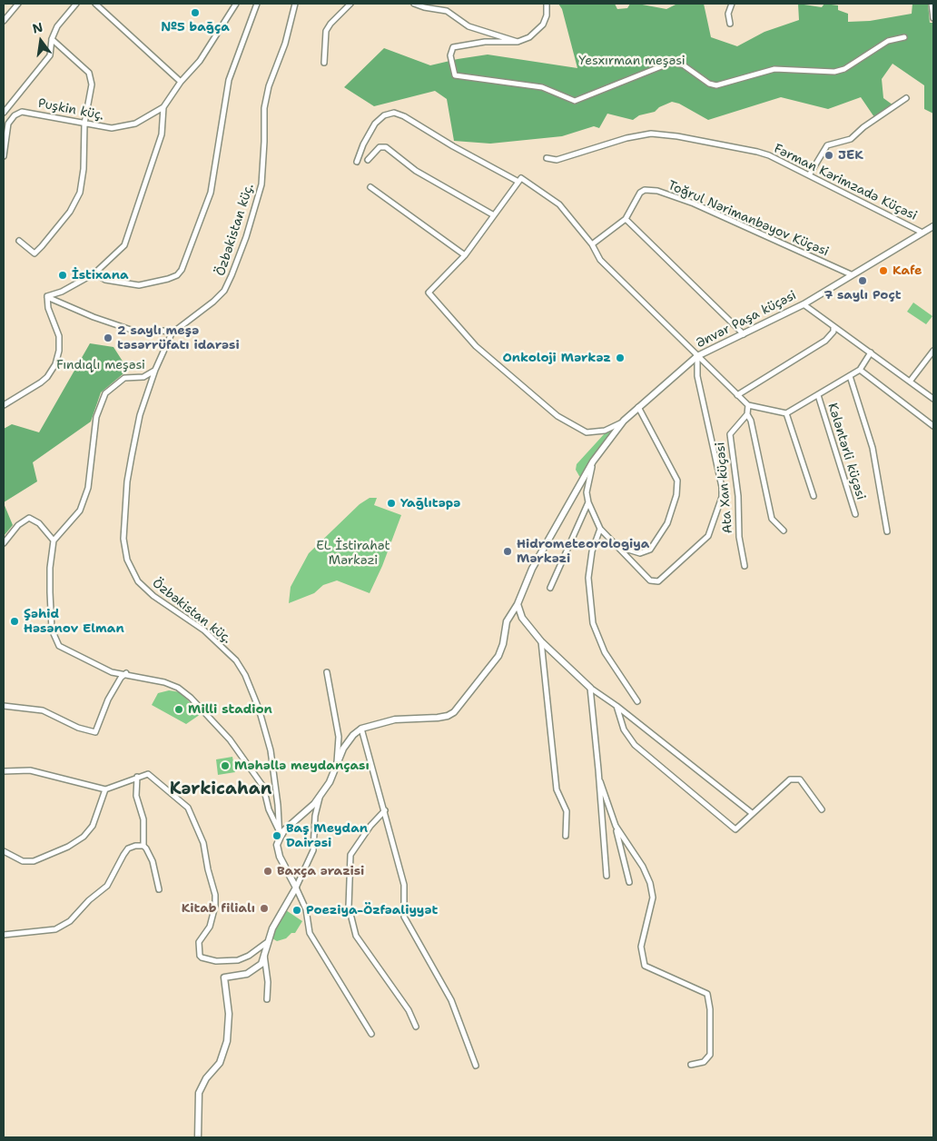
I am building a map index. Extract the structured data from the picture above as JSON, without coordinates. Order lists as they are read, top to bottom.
{
  "streets": {
    "street": [
      "Puşkin küç.",
      "Fərman Kərimzadə Küçəsi",
      "Toğrul Nərimanbəyov Küçəsi",
      "Özbəkistan küç.",
      "Ənvər Paşa küçəsi",
      "Kələntərli küçəsi",
      "Ata Xan küçəsi"
    ]
  },
  "crossings": [
    ["Fərman Kərimzadə Küçəsi", "Ənvər Paşa küçəsi"],
    ["Toğrul Nərimanbəyov Küçəsi", "Ənvər Paşa küçəsi"]
  ],
  "districts": ["Kərkicahan"],
  "parks": ["Yesxırman meşəsi", "Fındıqlı meşəsi", "EL İstirahət Mərkəzi"],
  "places": [
    "№5 bağça",
    "JEK",
    "Kafe",
    "İstixana",
    "7 saylı Poçt",
    "2 saylı meşə təsərrüfatı idarəsi",
    "Onkoloji Mərkəz",
    "Yağlıtəpə",
    "Hidrometeorologiya Mərkəzi",
    "Şəhid Həsənov Elman",
    "Milli stadion",
    "Məhəllə meydançası",
    "Baş Meydan Dairəsi",
    "Baxça ərazisi",
    "Kitab filialı",
    "Poeziya-Özfəaliyyət"
  ],
  "north": "top"
}
